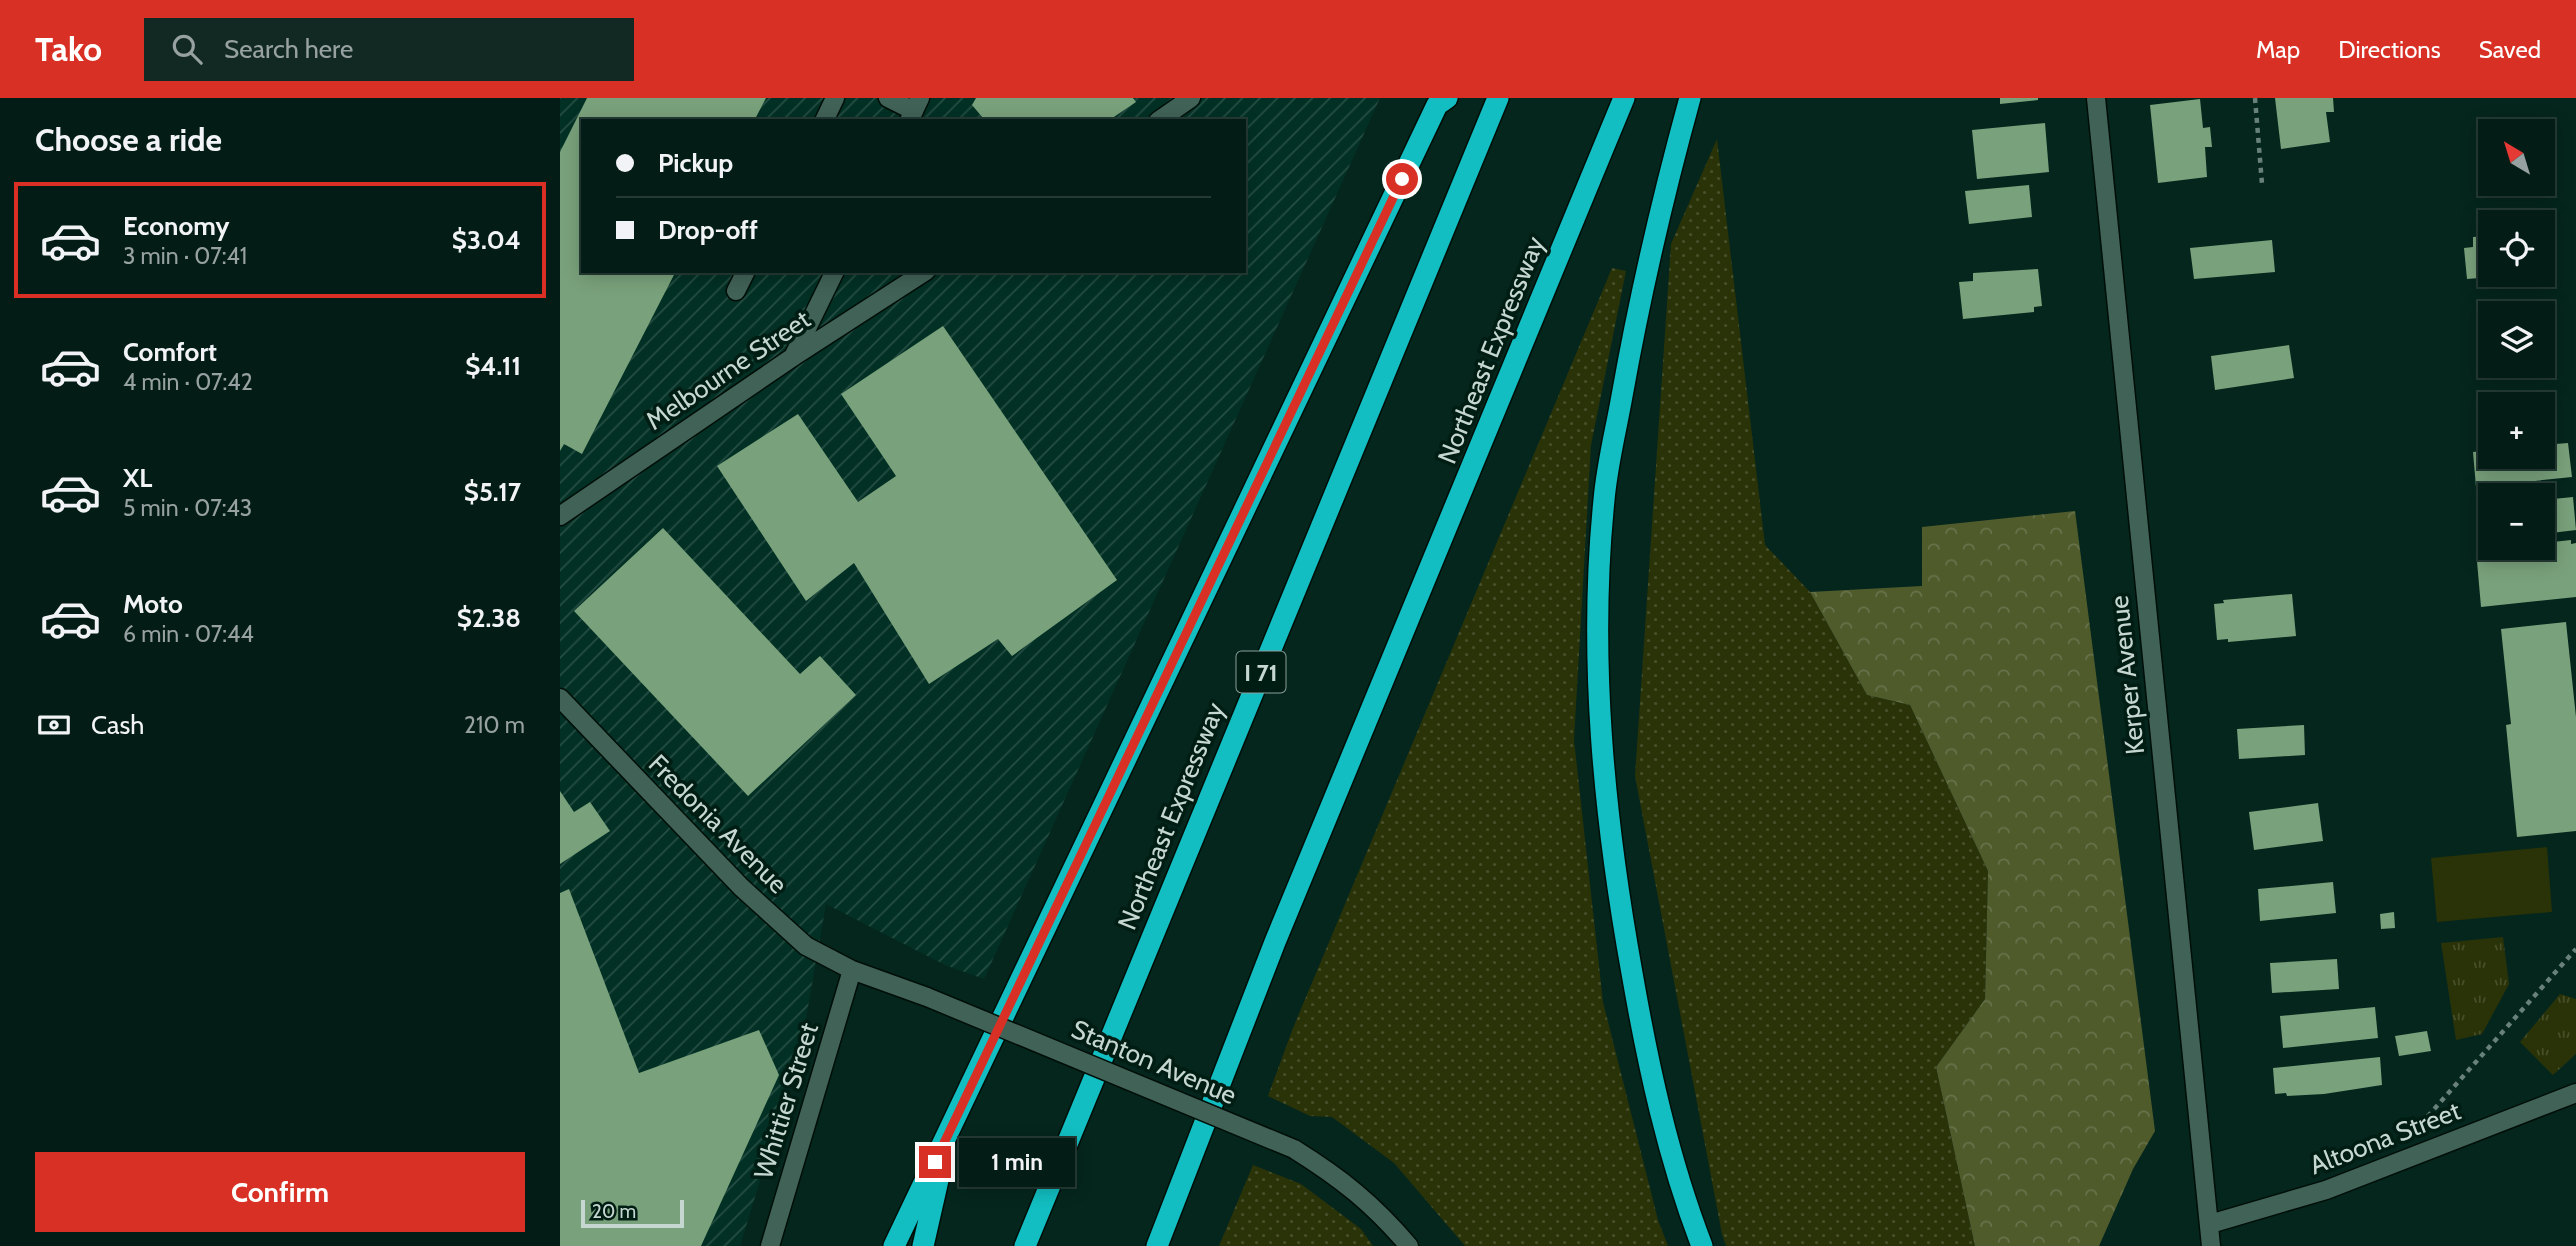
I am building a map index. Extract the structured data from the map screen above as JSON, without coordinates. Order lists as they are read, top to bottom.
{
  "streets": {
    "highway": ["Northeast Expressway", "I 71"],
    "street": [
      "Melbourne Street",
      "Kerper Avenue",
      "Fredonia Avenue",
      "Stanton Avenue",
      "Whittier Street",
      "Altoona Street"
    ]
  },
  "crossings": [
    ["Kerper Avenue", "Altoona Street"],
    ["Fredonia Avenue", "Stanton Avenue"],
    ["Fredonia Avenue", "Whittier Street"],
    ["Stanton Avenue", "Whittier Street"]
  ],
  "scale_bar": "20 m",
  "north": "top left",
  "page": {
    "header": "Tako",
    "search": "Search here",
    "nav": ["Map", "Directions", "Saved"],
    "heading": "Choose a ride",
    "map_buttons": ["+", "−"],
    "banner": ["Pickup", "Drop-off"],
    "list": [
      {
        "name": "Economy",
        "note": "3 min · 07:41",
        "value": "$3.04"
      },
      {
        "name": "Comfort",
        "note": "4 min · 07:42",
        "value": "$4.11"
      },
      {
        "name": "XL",
        "note": "5 min · 07:43",
        "value": "$5.17"
      },
      {
        "name": "Moto",
        "note": "6 min · 07:44",
        "value": "$2.38"
      }
    ],
    "pay": ["Cash", "210 m"],
    "buttons": "Confirm",
    "bubble": "1 min",
    "scale": "20 m"
  }
}
